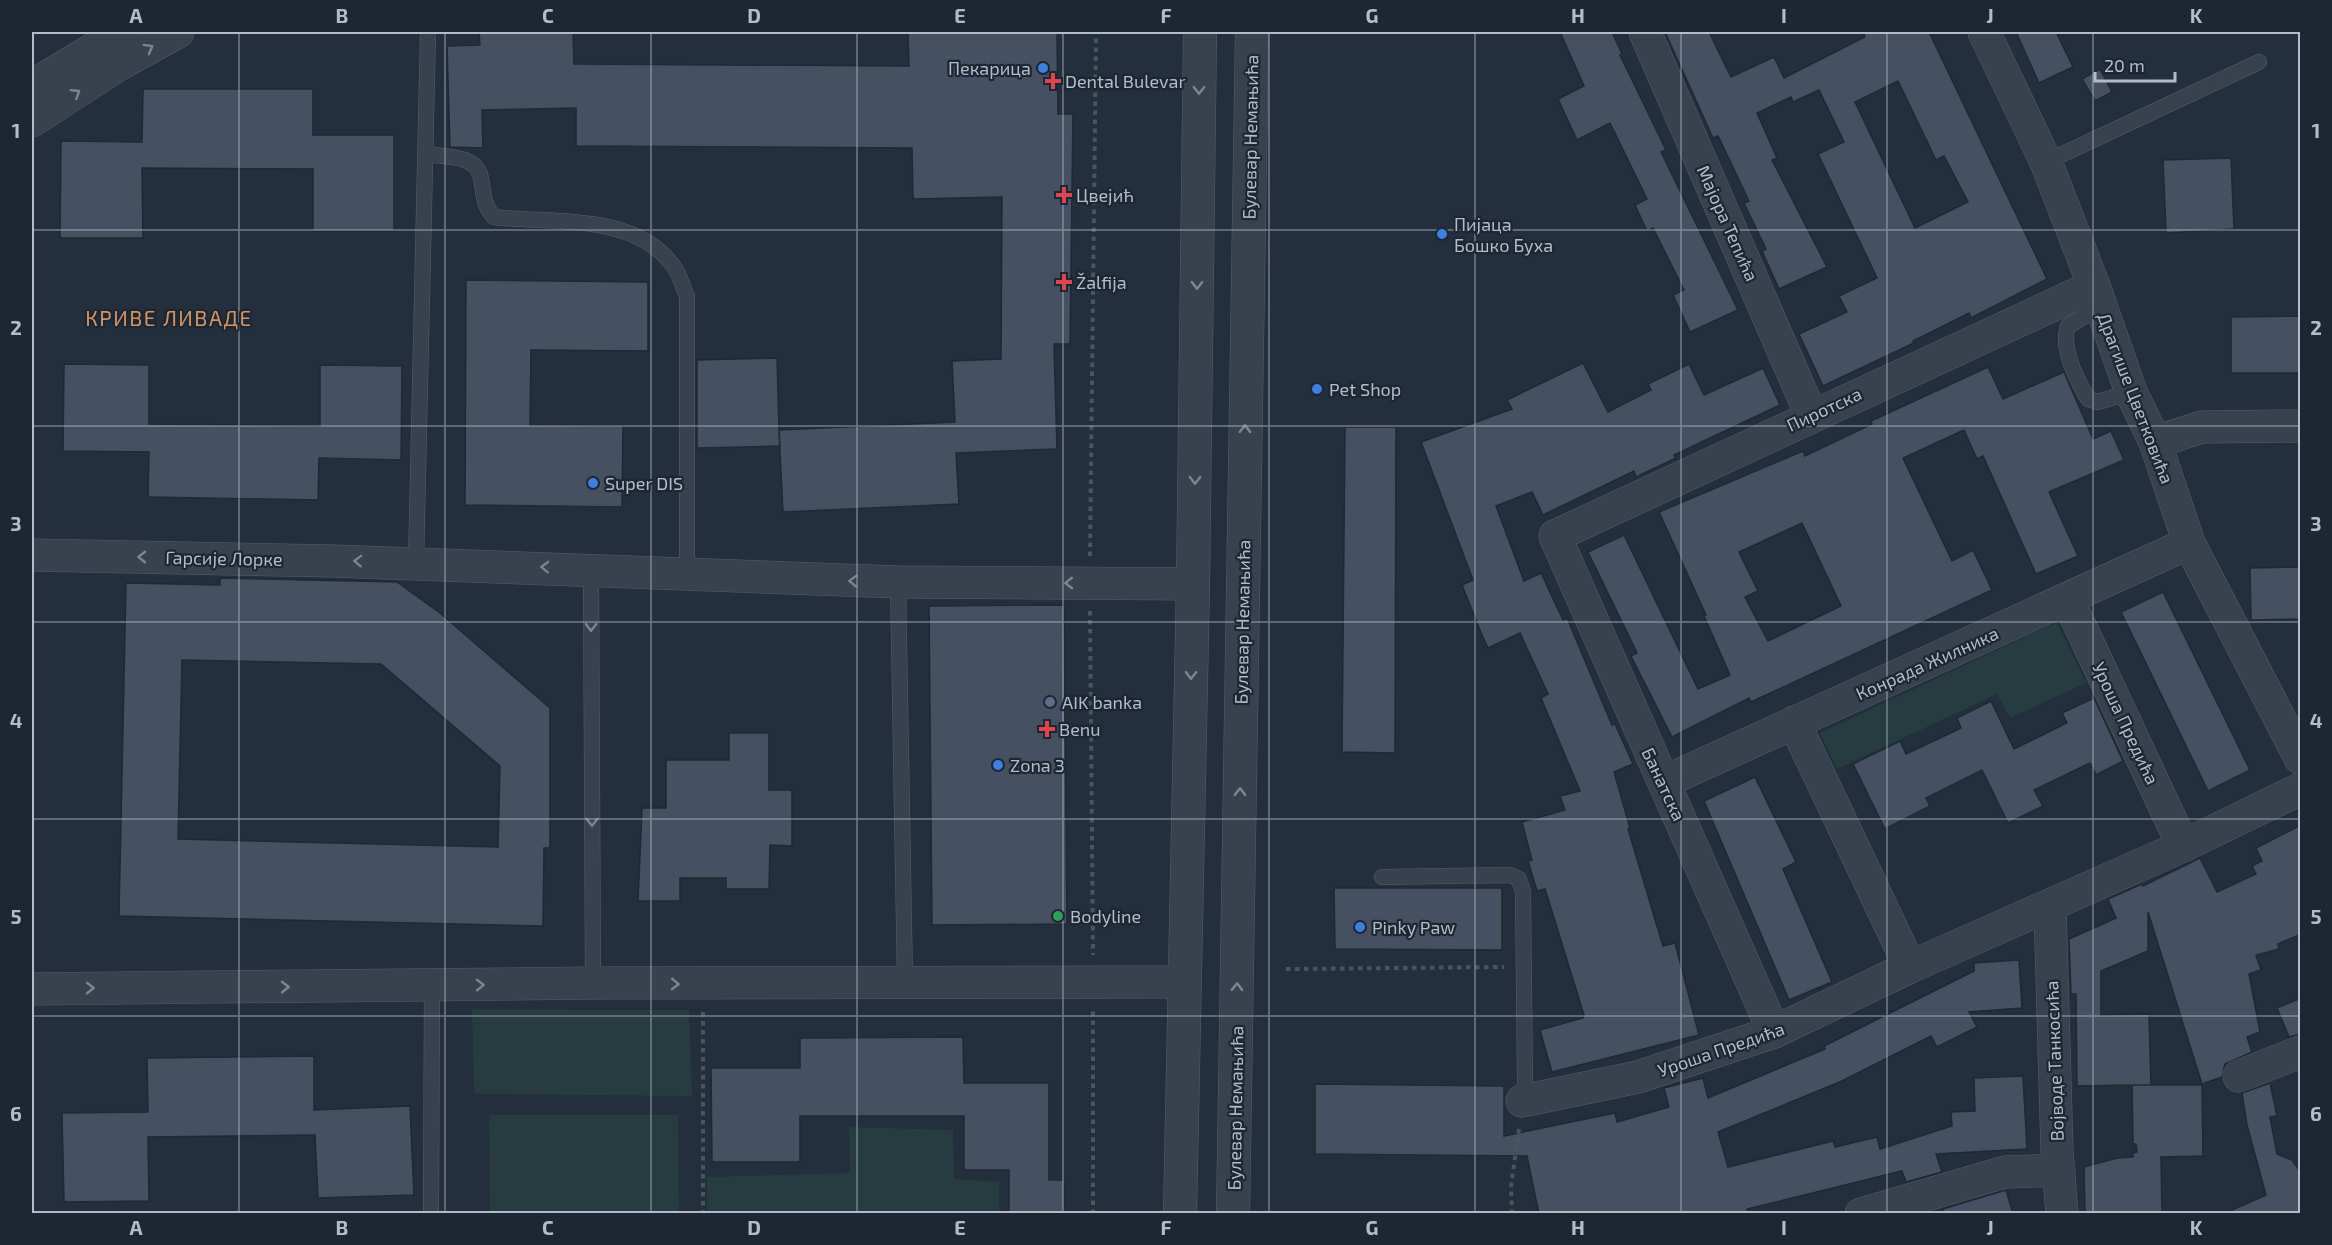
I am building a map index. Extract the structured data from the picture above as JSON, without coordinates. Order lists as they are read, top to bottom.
{
  "streets": {
    "street": [
      "Булевар Немањића",
      "Мајора Тепића",
      "Драгише Цветковића",
      "Пиротска",
      "Гарсије Лорке",
      "Конрада Жилника",
      "Уроша Предића",
      "Банатска",
      "Војводе Танкосића"
    ]
  },
  "crossings": [
    ["Мајора Тепића", "Пиротска"],
    ["Драгише Цветковића", "Пиротска"],
    ["Драгише Цветковића", "Конрада Жилника"],
    ["Пиротска", "Банатска"],
    ["Конрада Жилника", "Уроша Предића"],
    ["Конрада Жилника", "Банатска"],
    ["Уроша Предића", "Банатска"],
    ["Уроша Предића", "Војводе Танкосића"]
  ],
  "one_way": ["Гарсије Лорке"],
  "districts": ["КРИВЕ ЛИВАДЕ"],
  "places": {
    "other": [
      "Пекарица",
      "Пијаца Бошко Буха",
      "Pet Shop",
      "Super DIS",
      "AIK banka",
      "Zona 3",
      "Bodyline",
      "Pinky Paw"
    ],
    "health": [
      "Dental Bulevar",
      "Цвејић",
      "Žalfija",
      "Benu"
    ]
  },
  "scale_bar": "20 m",
  "grid": {
    "columns": [
      "A",
      "B",
      "C",
      "D",
      "E",
      "F",
      "G",
      "H",
      "I",
      "J",
      "K"
    ],
    "rows": [
      "1",
      "2",
      "3",
      "4",
      "5",
      "6"
    ]
  }
}
